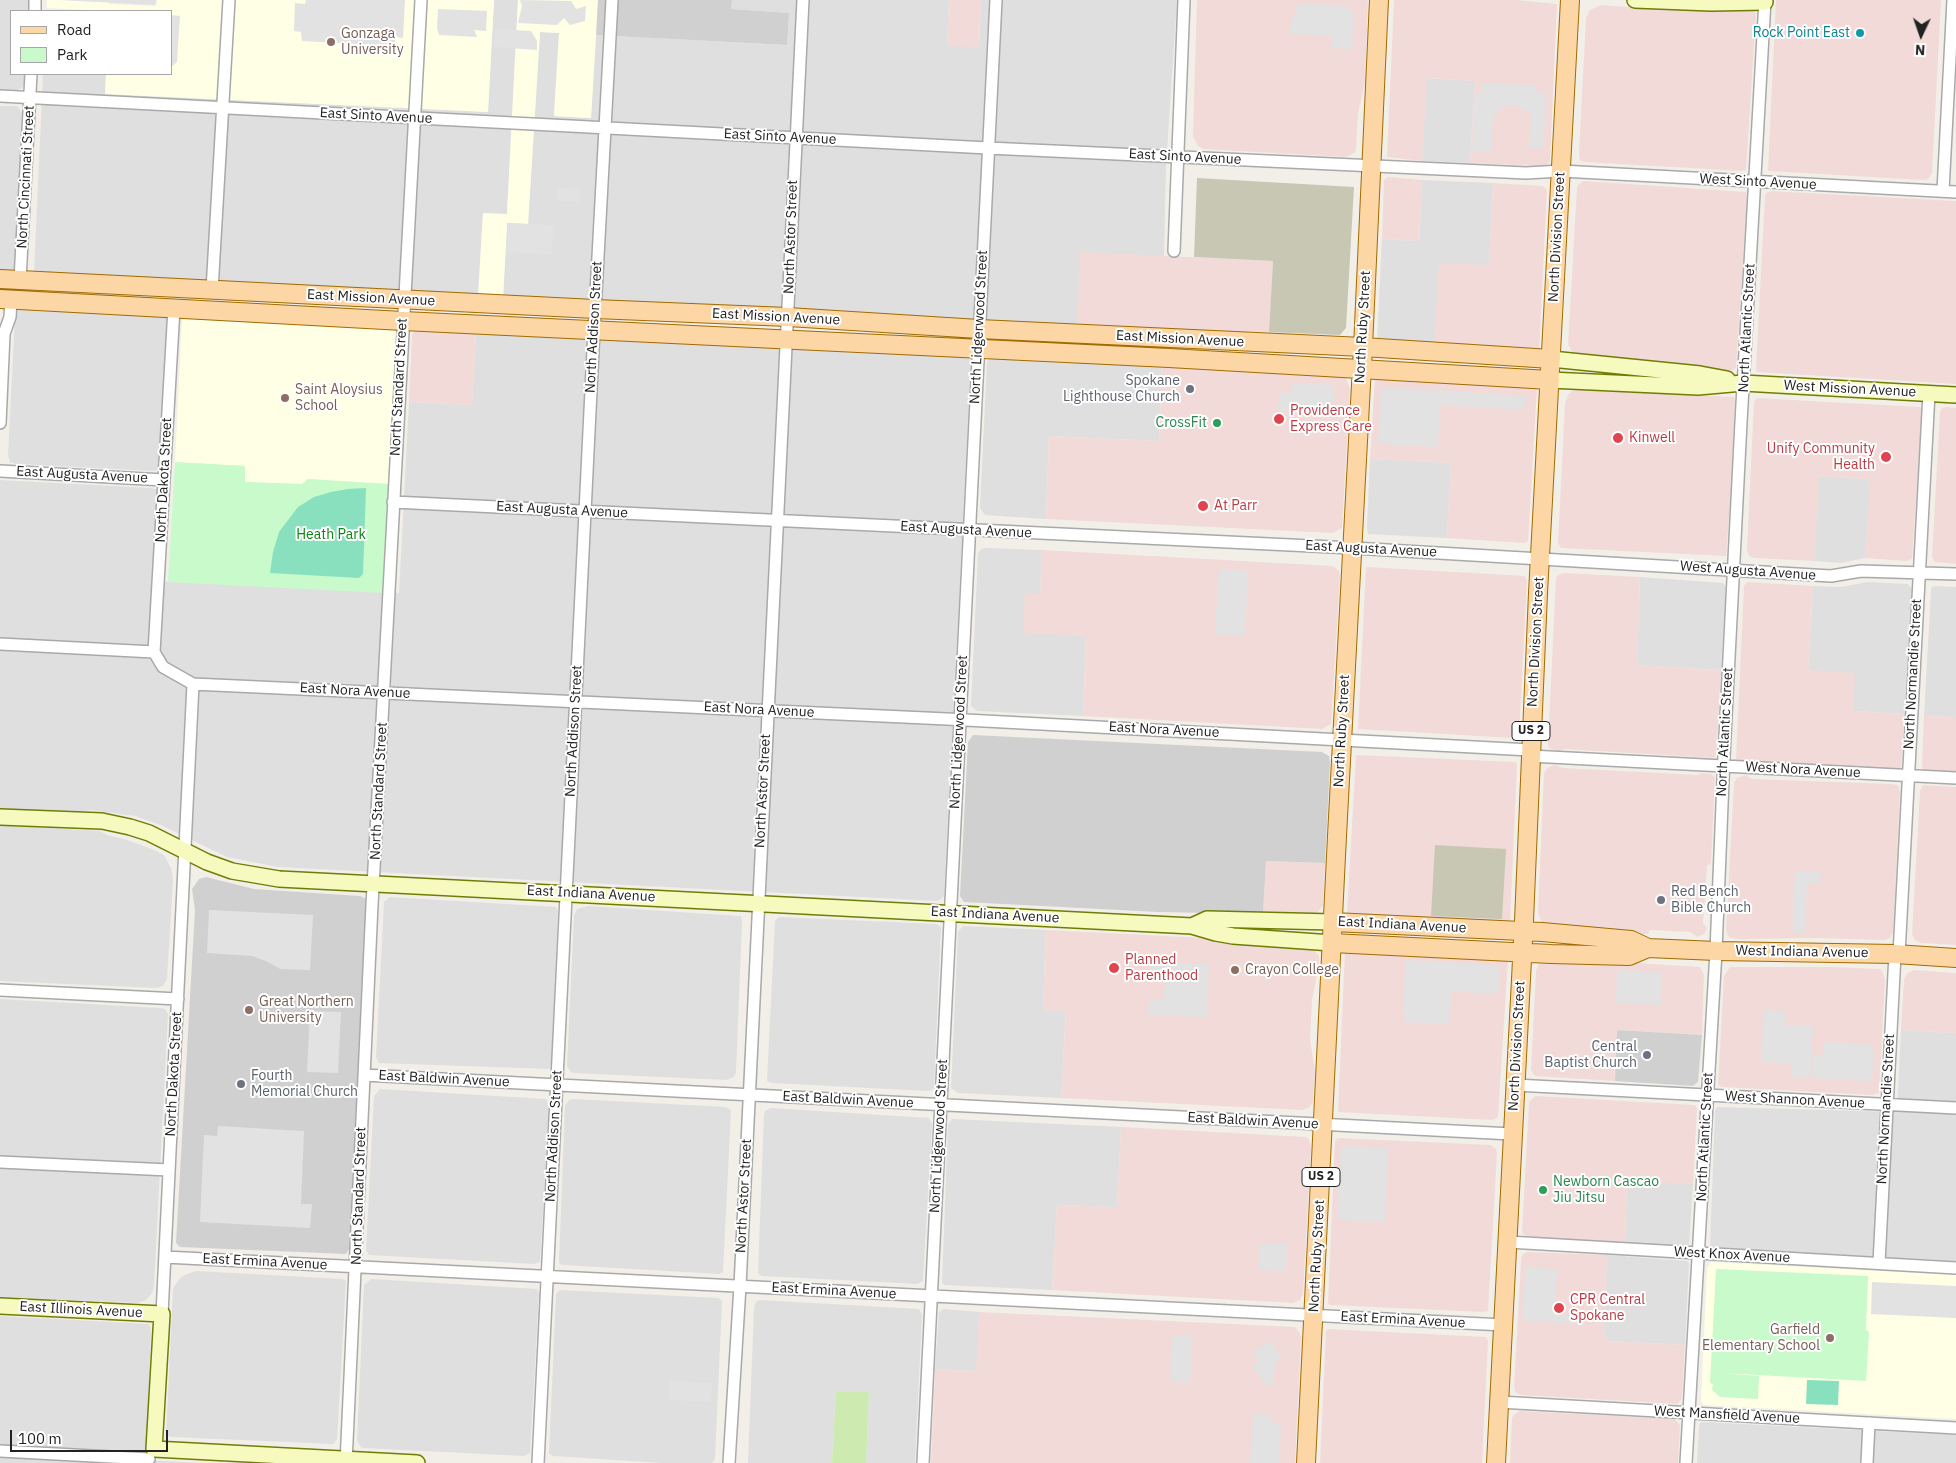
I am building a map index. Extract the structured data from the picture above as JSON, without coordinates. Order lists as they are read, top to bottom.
{
  "streets": {
    "main road": [
      "North Division Street",
      "East Mission Avenue",
      "North Ruby Street",
      "West Mission Avenue",
      "North Dakota Street",
      "US 2",
      "East Indiana Avenue",
      "West Indiana Avenue",
      "East Illinois Avenue"
    ],
    "street": [
      "East Sinto Avenue",
      "North Cincinnati Street",
      "West Sinto Avenue",
      "North Astor Street",
      "North Addison Street",
      "North Lidgerwood Street",
      "North Atlantic Street",
      "North Standard Street",
      "East Augusta Avenue",
      "West Augusta Avenue",
      "North Normandie Street",
      "East Nora Avenue",
      "West Nora Avenue",
      "East Baldwin Avenue",
      "West Shannon Avenue",
      "West Knox Avenue",
      "East Ermina Avenue",
      "West Mansfield Avenue"
    ]
  },
  "crossings": [
    ["East Sinto Avenue", "North Cincinnati Street"],
    ["East Sinto Avenue", "West Sinto Avenue"],
    ["East Sinto Avenue", "North Astor Street"],
    ["East Sinto Avenue", "North Division Street"],
    ["East Sinto Avenue", "North Addison Street"],
    ["East Sinto Avenue", "North Lidgerwood Street"],
    ["East Sinto Avenue", "North Ruby Street"],
    ["East Sinto Avenue", "North Standard Street"],
    ["North Cincinnati Street", "East Mission Avenue"],
    ["West Sinto Avenue", "North Division Street"],
    ["West Sinto Avenue", "North Atlantic Street"],
    ["North Astor Street", "East Mission Avenue"],
    ["North Astor Street", "East Augusta Avenue"],
    ["North Astor Street", "East Nora Avenue"],
    ["North Astor Street", "East Indiana Avenue"],
    ["North Astor Street", "East Baldwin Avenue"],
    ["North Astor Street", "East Ermina Avenue"],
    ["North Division Street", "East Mission Avenue"],
    ["North Division Street", "West Mission Avenue"],
    ["North Division Street", "East Augusta Avenue"],
    ["North Division Street", "West Augusta Avenue"],
    ["North Division Street", "East Nora Avenue"],
    ["North Division Street", "West Nora Avenue"],
    ["North Division Street", "East Indiana Avenue"],
    ["North Division Street", "West Indiana Avenue"],
    ["North Division Street", "East Baldwin Avenue"],
    ["North Division Street", "West Shannon Avenue"],
    ["North Division Street", "West Knox Avenue"],
    ["North Division Street", "East Ermina Avenue"],
    ["North Division Street", "West Mansfield Avenue"],
    ["East Mission Avenue", "North Addison Street"],
    ["East Mission Avenue", "North Lidgerwood Street"],
    ["East Mission Avenue", "North Ruby Street"],
    ["East Mission Avenue", "North Standard Street"],
    ["East Mission Avenue", "West Mission Avenue"],
    ["East Mission Avenue", "North Dakota Street"],
    ["North Addison Street", "East Augusta Avenue"],
    ["North Addison Street", "East Nora Avenue"],
    ["North Addison Street", "East Indiana Avenue"],
    ["North Addison Street", "East Baldwin Avenue"],
    ["North Addison Street", "East Ermina Avenue"],
    ["North Lidgerwood Street", "East Augusta Avenue"],
    ["North Lidgerwood Street", "East Nora Avenue"],
    ["North Lidgerwood Street", "East Indiana Avenue"],
    ["North Lidgerwood Street", "East Baldwin Avenue"],
    ["North Lidgerwood Street", "East Ermina Avenue"],
    ["North Ruby Street", "East Augusta Avenue"],
    ["North Ruby Street", "East Nora Avenue"],
    ["North Ruby Street", "East Indiana Avenue"],
    ["North Ruby Street", "East Baldwin Avenue"],
    ["North Ruby Street", "East Ermina Avenue"],
    ["North Atlantic Street", "West Mission Avenue"],
    ["North Atlantic Street", "West Augusta Avenue"],
    ["North Atlantic Street", "West Nora Avenue"],
    ["North Atlantic Street", "West Indiana Avenue"],
    ["North Atlantic Street", "West Shannon Avenue"],
    ["North Atlantic Street", "West Knox Avenue"],
    ["North Atlantic Street", "West Mansfield Avenue"],
    ["North Standard Street", "East Augusta Avenue"],
    ["North Standard Street", "East Nora Avenue"],
    ["North Standard Street", "East Indiana Avenue"],
    ["North Standard Street", "East Baldwin Avenue"],
    ["North Standard Street", "East Ermina Avenue"],
    ["West Mission Avenue", "North Normandie Street"],
    ["East Augusta Avenue", "North Dakota Street"],
    ["East Augusta Avenue", "West Augusta Avenue"],
    ["North Dakota Street", "East Nora Avenue"],
    ["North Dakota Street", "East Indiana Avenue"],
    ["North Dakota Street", "East Ermina Avenue"],
    ["North Dakota Street", "East Illinois Avenue"],
    ["West Augusta Avenue", "North Normandie Street"],
    ["North Normandie Street", "West Nora Avenue"],
    ["North Normandie Street", "West Indiana Avenue"],
    ["North Normandie Street", "West Shannon Avenue"],
    ["North Normandie Street", "West Knox Avenue"],
    ["East Nora Avenue", "West Nora Avenue"],
    ["East Indiana Avenue", "West Indiana Avenue"]
  ],
  "parks": ["Heath Park"],
  "places": [
    "Rock Point East",
    "Gonzaga University",
    "Spokane Lighthouse Church",
    "Saint Aloysius School",
    "Providence Express Care",
    "CrossFit",
    "Kinwell",
    "Unify Community Health",
    "At Parr",
    "Red Bench Bible Church",
    "Planned Parenthood",
    "Crayon College",
    "Great Northern University",
    "Central Baptist Church",
    "Fourth Memorial Church",
    "Newborn Cascao Jiu Jitsu",
    "CPR Central Spokane",
    "Garfield Elementary School"
  ],
  "legend": ["Road", "Park"],
  "scale_bar": "100 m",
  "north": "bottom"
}
